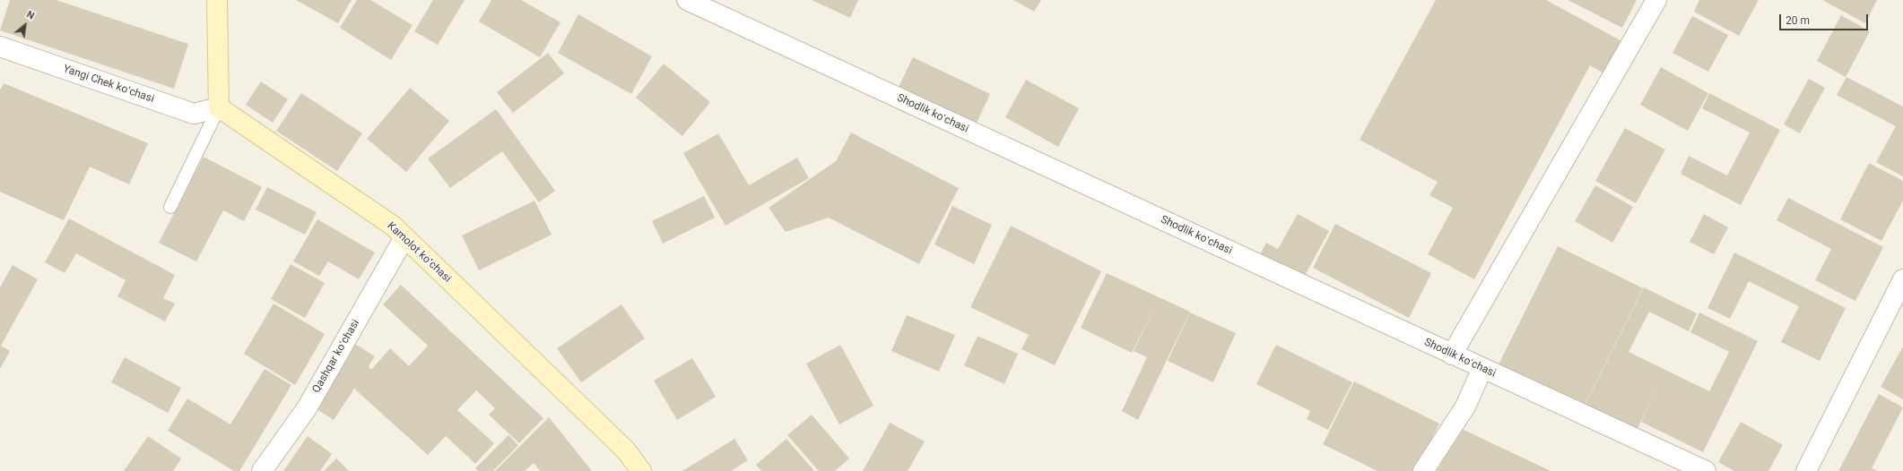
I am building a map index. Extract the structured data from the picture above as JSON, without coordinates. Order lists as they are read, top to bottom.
{
  "streets": {
    "street": [
      "Yangi Chek koʻchasi",
      "Shodlik koʻchasi",
      "Kamolot koʻchasi",
      "Qashqar koʻchasi"
    ]
  },
  "crossings": [
    ["Yangi Chek koʻchasi", "Kamolot koʻchasi"],
    ["Kamolot koʻchasi", "Qashqar koʻchasi"]
  ],
  "scale_bar": "20 m",
  "north": "top right"
}
